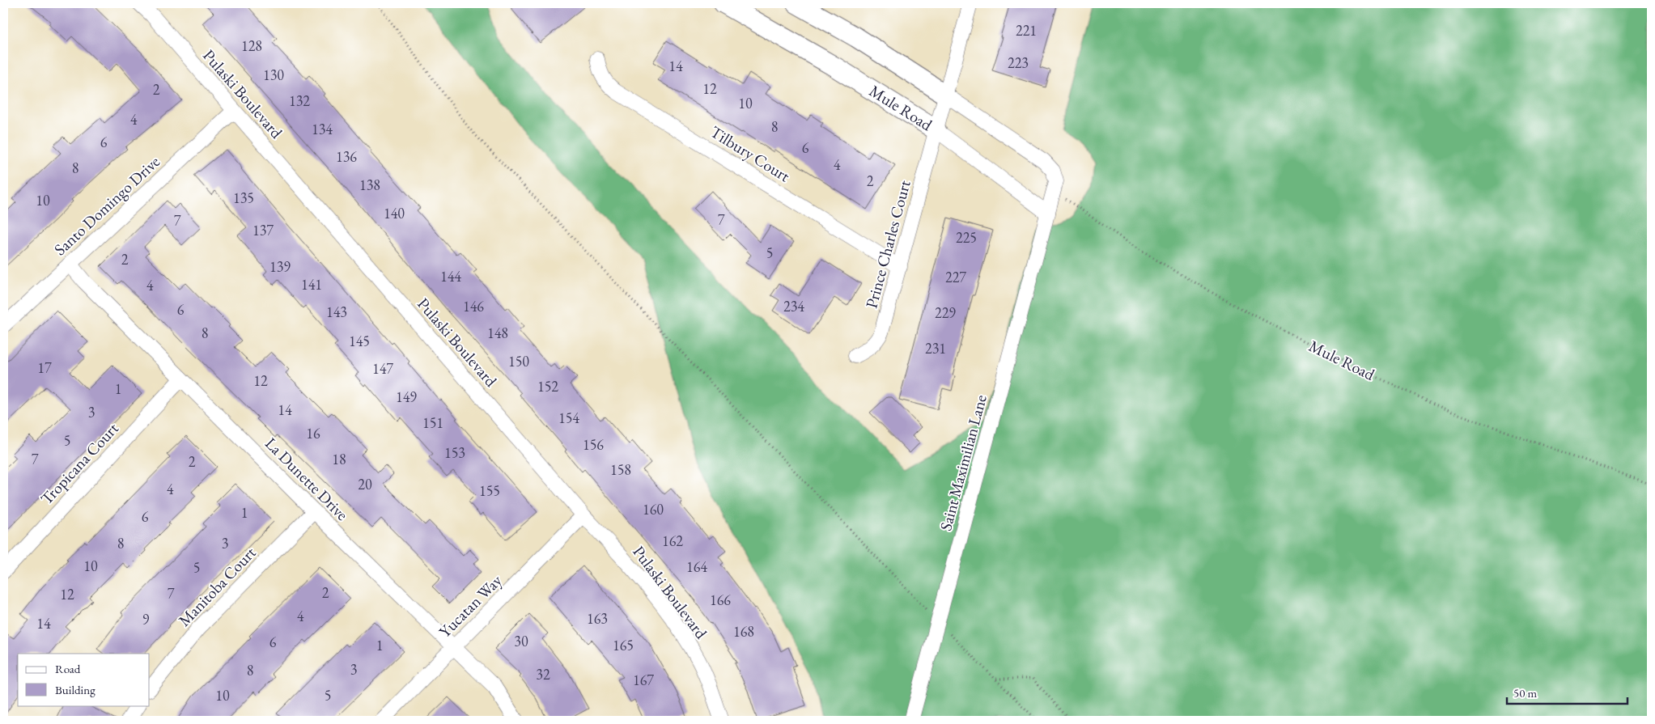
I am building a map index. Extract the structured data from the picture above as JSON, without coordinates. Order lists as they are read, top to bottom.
{
  "streets": {
    "main road": ["Mule Road"],
    "street": [
      "Pulaski Boulevard",
      "Tilbury Court",
      "Santo Domingo Drive",
      "Prince Charles Court",
      "Saint Maximilian Lane",
      "Tropicana Court",
      "La Dunette Drive",
      "Manitoba Court",
      "Yucatan Way"
    ]
  },
  "crossings": [
    ["Pulaski Boulevard", "Santo Domingo Drive"],
    ["Pulaski Boulevard", "Yucatan Way"],
    ["Mule Road", "Prince Charles Court"],
    ["Mule Road", "Saint Maximilian Lane"],
    ["Tilbury Court", "Prince Charles Court"],
    ["Santo Domingo Drive", "La Dunette Drive"],
    ["Tropicana Court", "La Dunette Drive"],
    ["La Dunette Drive", "Manitoba Court"],
    ["La Dunette Drive", "Yucatan Way"]
  ],
  "house_numbers": [
    "221",
    "128",
    "223",
    "14",
    "130",
    "12",
    "2",
    "132",
    "10",
    "4",
    "8",
    "134",
    "6",
    "6",
    "136",
    "4",
    "8",
    "2",
    "138",
    "135",
    "10",
    "140",
    "7",
    "7",
    "137",
    "225",
    "5",
    "2",
    "139",
    "144",
    "227",
    "141",
    "4",
    "146",
    "234",
    "6",
    "143",
    "229",
    "8",
    "148",
    "145",
    "231",
    "150",
    "17",
    "147",
    "12",
    "152",
    "1",
    "149",
    "14",
    "3",
    "154",
    "151",
    "16",
    "5",
    "156",
    "153",
    "7",
    "18",
    "2",
    "158",
    "20",
    "4",
    "155",
    "160",
    "1",
    "6",
    "162",
    "8",
    "3",
    "10",
    "164",
    "5",
    "2",
    "7",
    "12",
    "166",
    "4",
    "163",
    "9",
    "14",
    "168",
    "30",
    "6",
    "1",
    "165",
    "3",
    "8",
    "32",
    "167",
    "10",
    "5"
  ],
  "legend": ["Road", "Building"],
  "scale_bar": "50 m"
}
